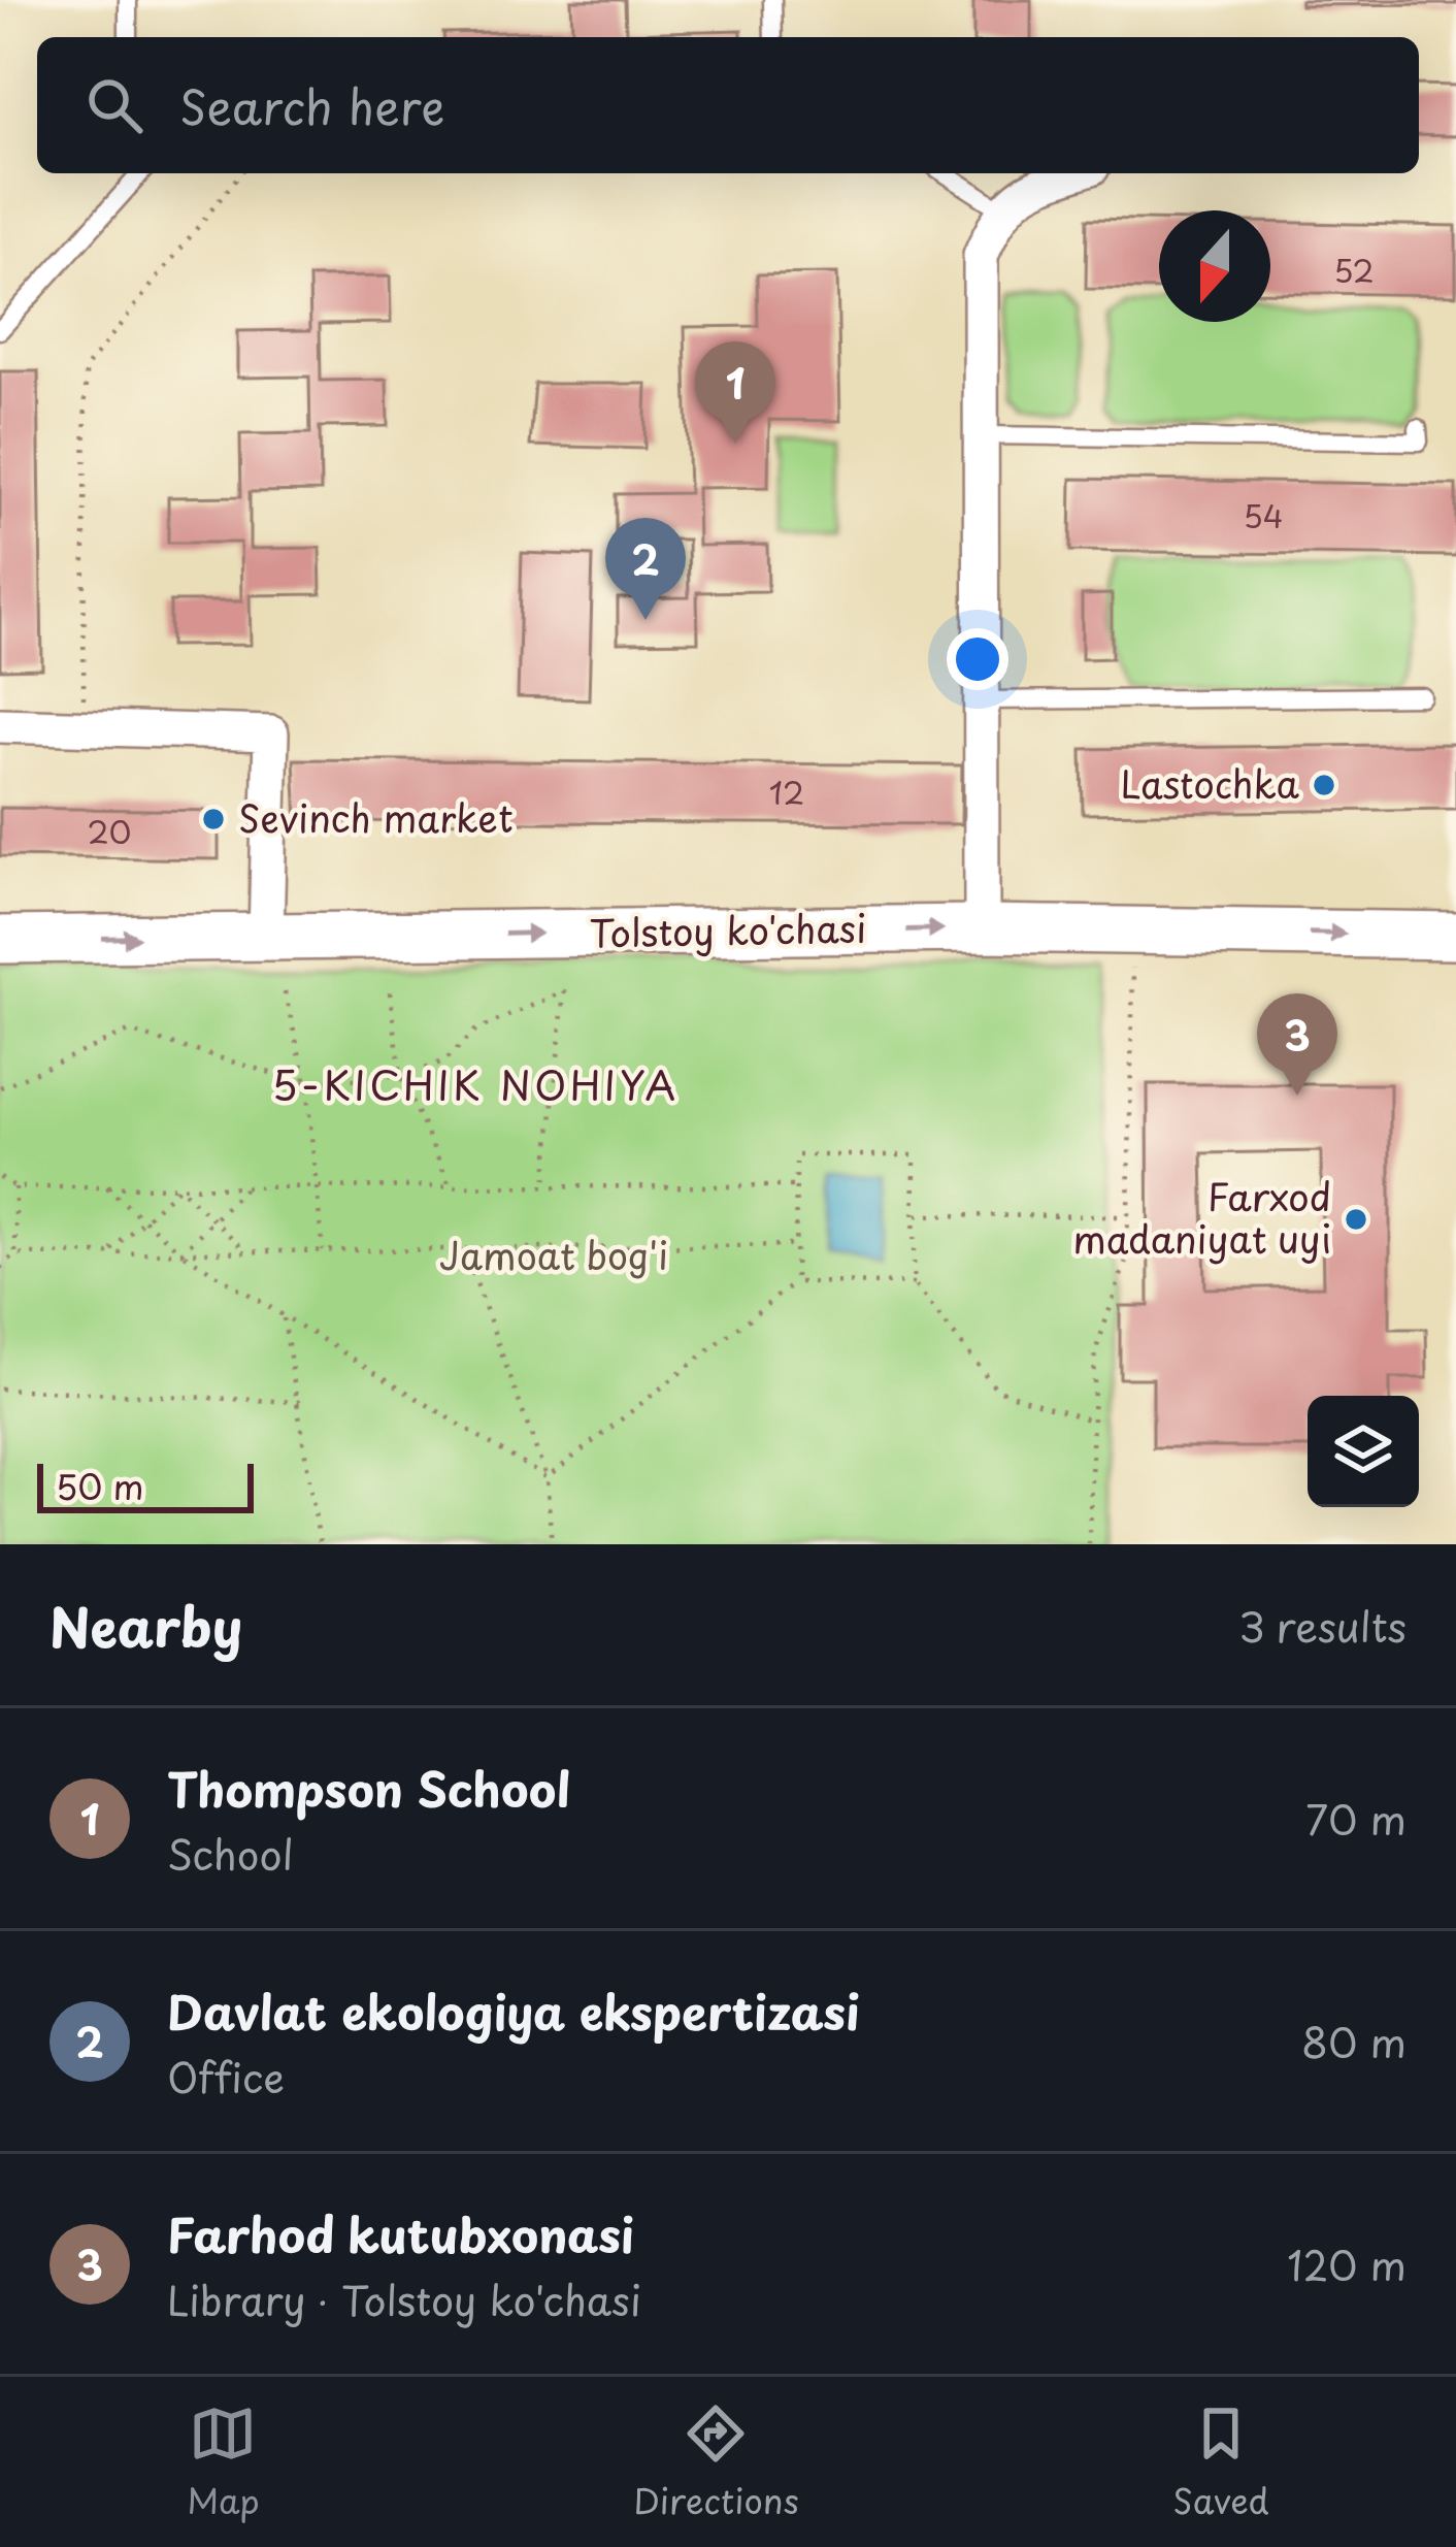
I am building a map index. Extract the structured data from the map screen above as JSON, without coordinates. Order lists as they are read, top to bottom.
{
  "streets": {
    "street": ["Tolstoy ko'chasi"]
  },
  "one_way": ["Tolstoy ko'chasi"],
  "districts": ["5-KICHIK NOHIYA"],
  "parks": ["Jamoat bog'i"],
  "places": ["Lastochka", "Sevinch market", "Farxod madaniyat uyi"],
  "house_numbers": [
    "52",
    "54",
    "12",
    "20"
  ],
  "scale_bar": "50 m",
  "north": "bottom",
  "page": {
    "search": "Search here",
    "pins": ["1", "2", "3"],
    "scale": "50 m",
    "heading": ["Nearby", "3 results"],
    "list": [
      {
        "mark": "1",
        "name": "Thompson School",
        "note": "School",
        "value": "70 m"
      },
      {
        "mark": "2",
        "name": "Davlat ekologiya ekspertizasi",
        "note": "Office",
        "value": "80 m"
      },
      {
        "mark": "3",
        "name": "Farhod kutubxonasi",
        "note": "Library · Tolstoy ko'chasi",
        "value": "120 m"
      }
    ],
    "nav": ["Map", "Directions", "Saved"]
  }
}
